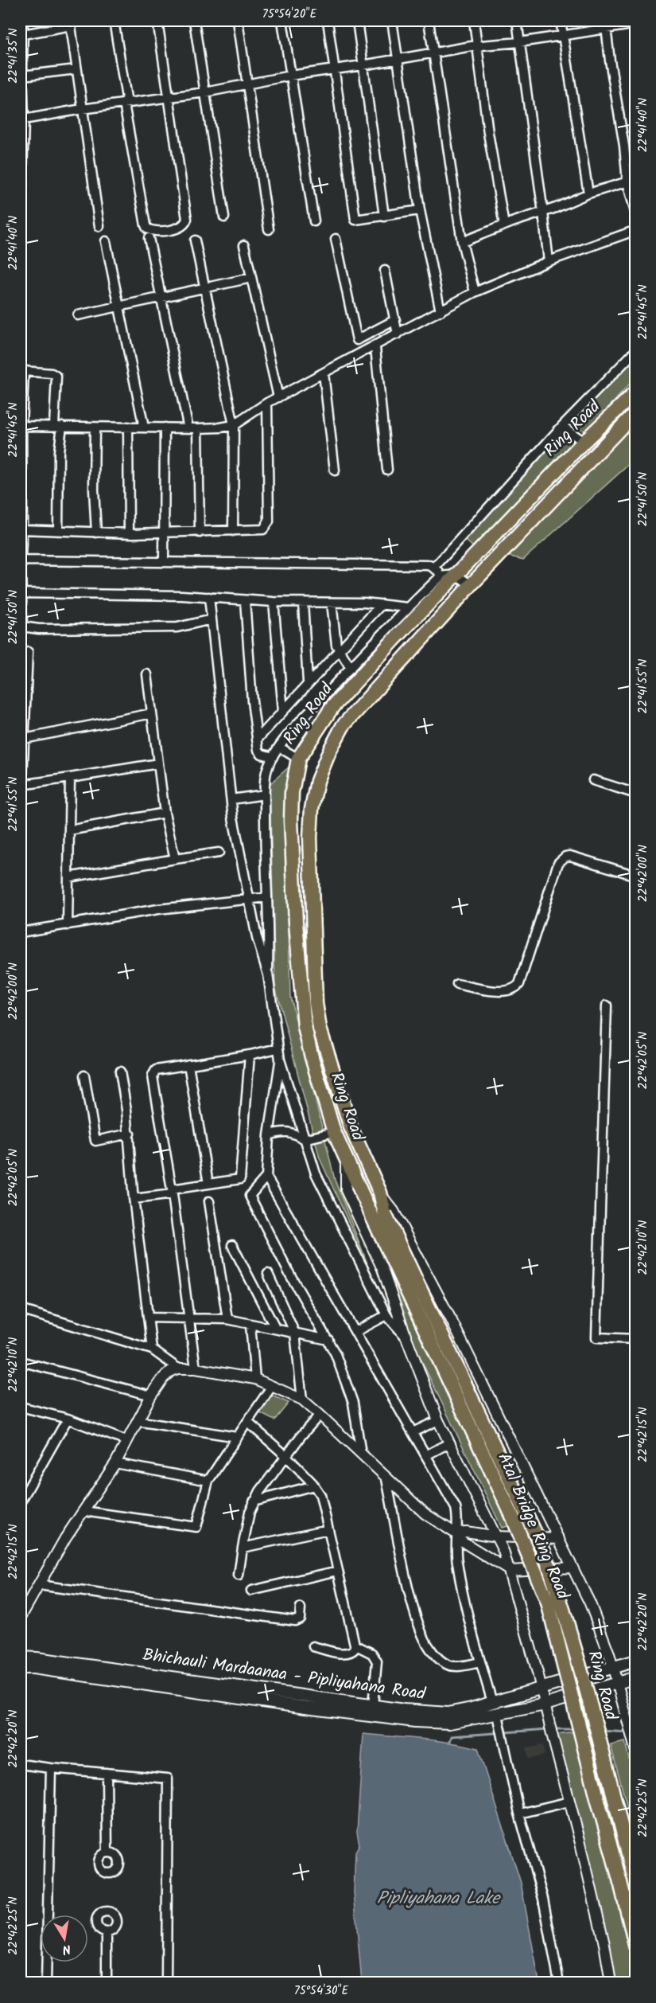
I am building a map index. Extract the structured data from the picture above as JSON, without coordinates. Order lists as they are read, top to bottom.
{
  "streets": {
    "main road": ["Ring Road", "Atal Bridge Ring Road", "Bhichauli Mardaanaa - Pipliyahana Road"]
  },
  "crossings": [
    ["Ring Road", "Atal Bridge Ring Road"]
  ],
  "water": ["Pipliyahana Lake"],
  "north": "bottom",
  "coordinates": [
    "75°54'20\"E",
    "22°41'35\"N",
    "22°41'40\"N",
    "22°41'45\"N",
    "22°41'50\"N",
    "22°41'55\"N",
    "22°42'00\"N",
    "22°42'05\"N",
    "22°42'10\"N",
    "22°42'15\"N",
    "22°42'20\"N",
    "22°42'25\"N",
    "75°54'30\"E"
  ]
}
